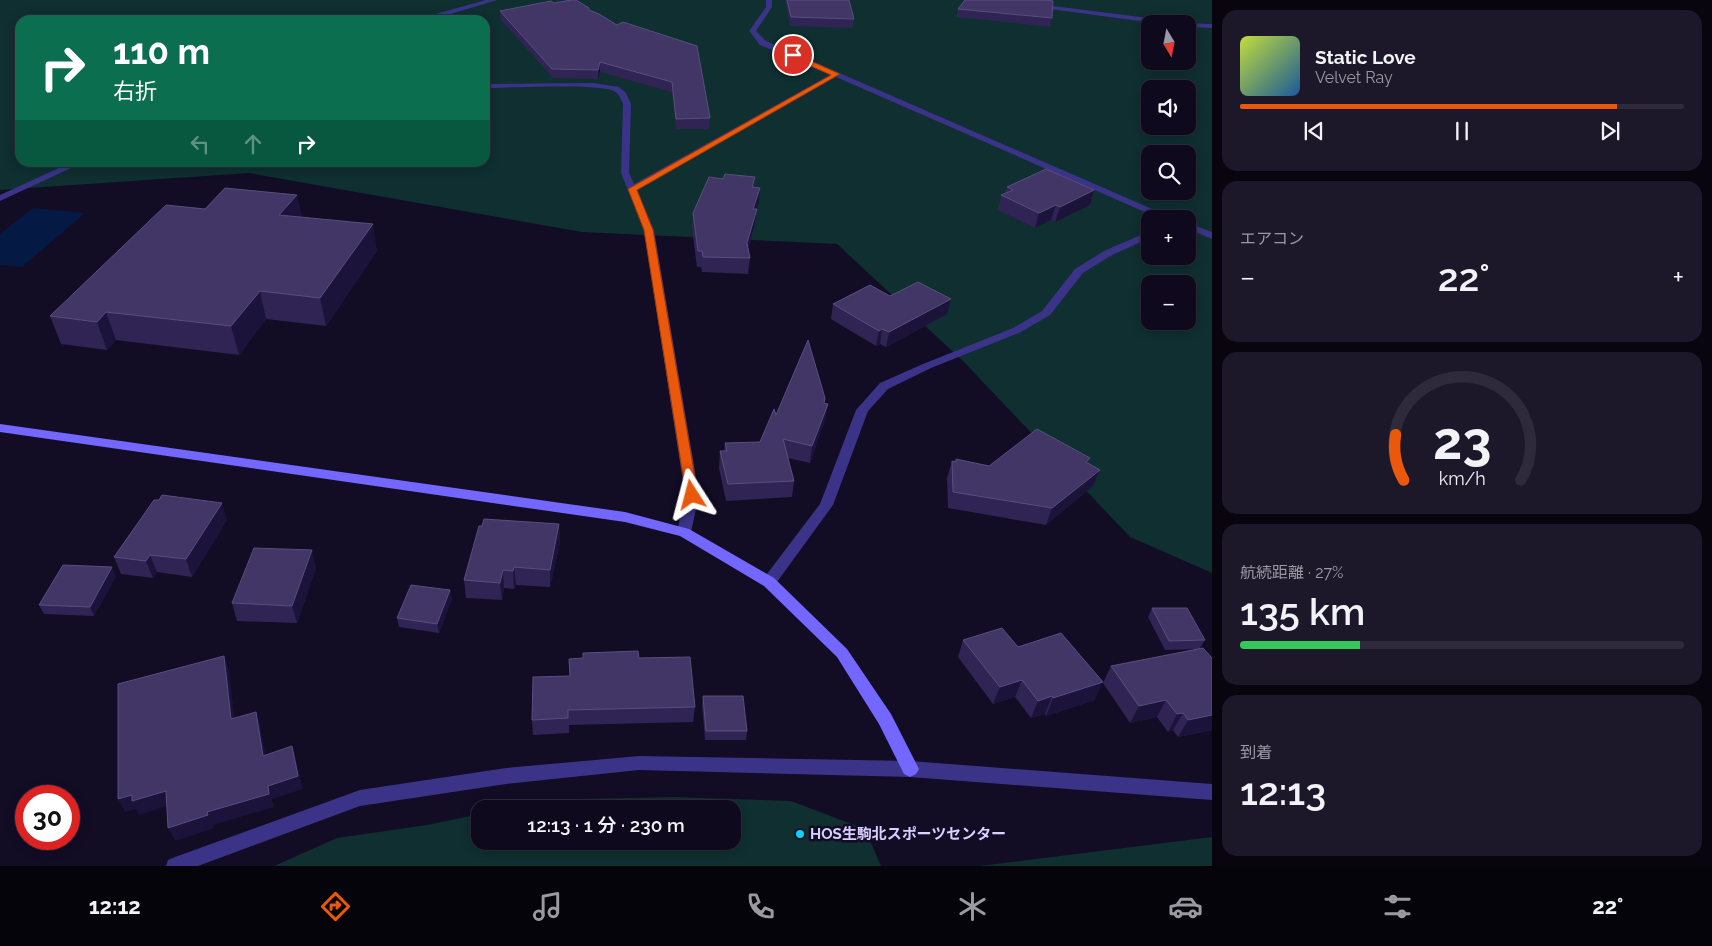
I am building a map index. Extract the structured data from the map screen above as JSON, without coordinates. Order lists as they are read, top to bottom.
{
  "places": ["HOS生駒北スポーツセンター"],
  "north": "bottom",
  "page": {
    "map_buttons": ["+", "−"],
    "turn": ["110 m", "右折"],
    "song": ["Static Love", "Velvet Ray"],
    "tile": [
      "エアコン",
      ["航続距離 · 27%", "135 km"],
      ["到着", "12:13"]
    ],
    "heat": ["−", "22°", "+"],
    "limit": "30",
    "trip": "12:13 · 1 分 · 230 m",
    "tabs": ["12:12", "22°"],
    "gauge": ["23", "km/h"]
  }
}
